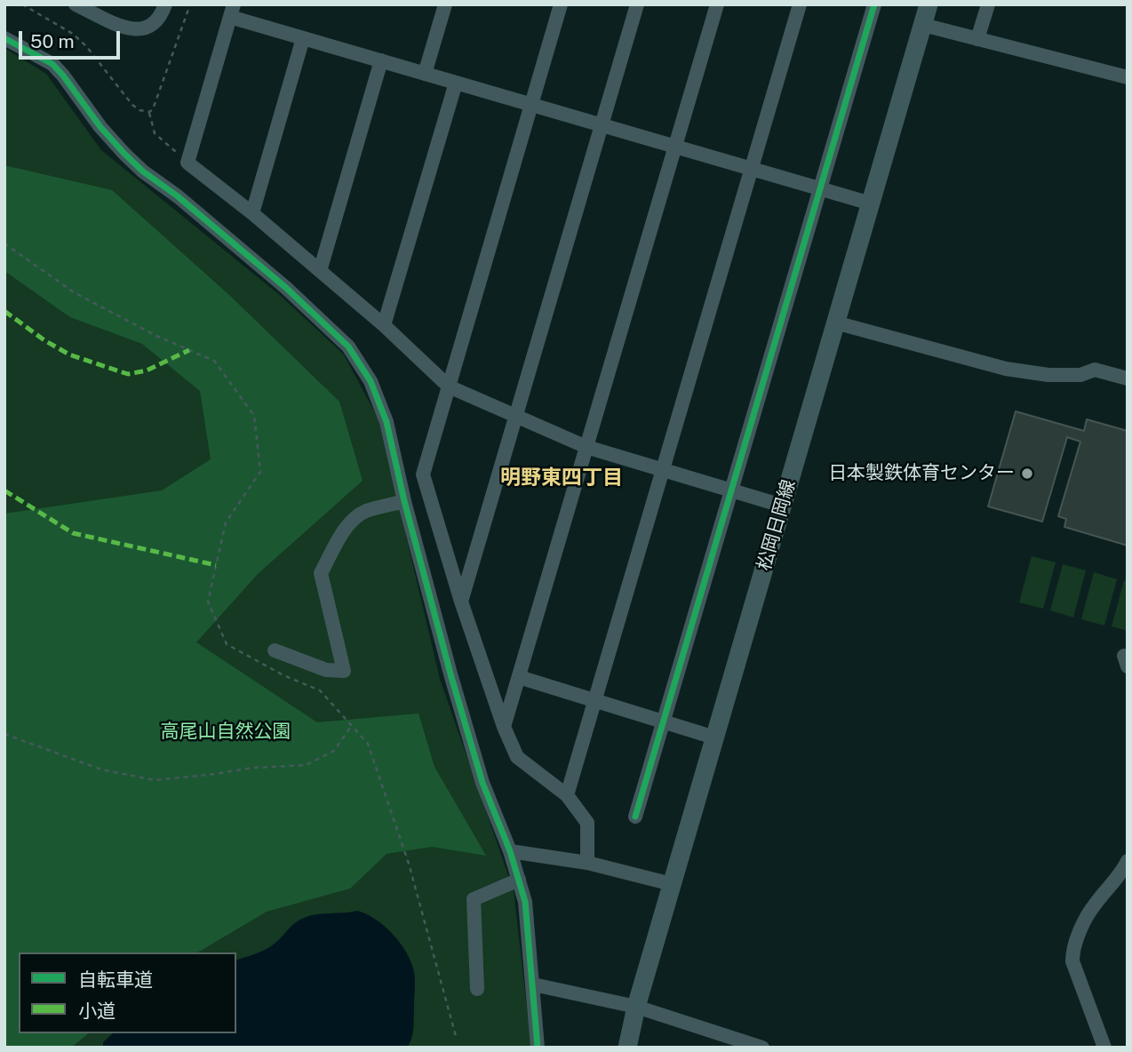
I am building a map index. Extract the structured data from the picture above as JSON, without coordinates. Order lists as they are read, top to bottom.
{
  "streets": {
    "main road": ["松岡日岡線"]
  },
  "districts": ["明野東四丁目"],
  "parks": ["高尾山自然公園"],
  "places": ["日本製鉄体育センター"],
  "legend": ["自転車道", "小道"],
  "scale_bar": "50 m"
}
